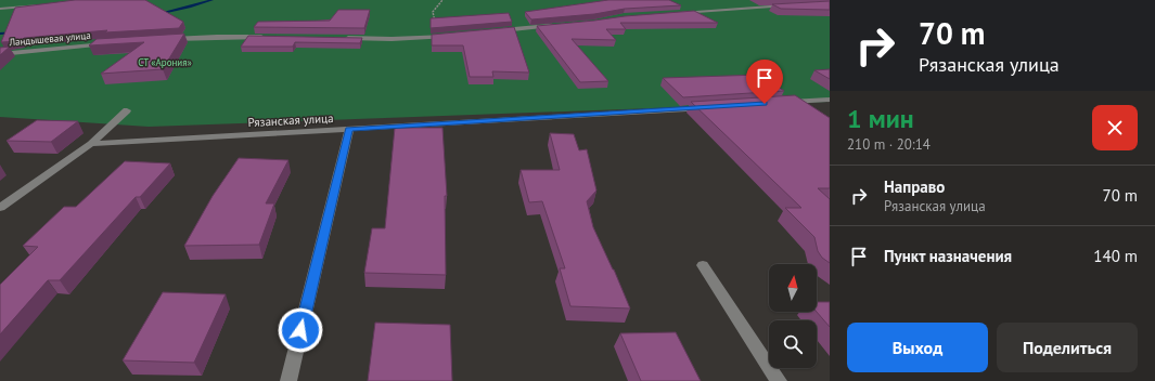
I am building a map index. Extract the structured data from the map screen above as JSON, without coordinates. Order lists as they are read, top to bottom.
{
  "streets": {
    "street": ["Ландышевая улица", "Рязанская улица"]
  },
  "parks": ["СТ «Арония»"],
  "north": "top",
  "page": {
    "turn": ["70 m", "Рязанская улица"],
    "heading": ["1 мин", "210 m · 20:14"],
    "list": [
      {
        "name": "Направо",
        "note": "Рязанская улица",
        "value": "70 m"
      },
      {
        "name": "Пункт назначения",
        "value": "140 m"
      }
    ],
    "buttons": ["Выход", "Поделиться"]
  }
}
